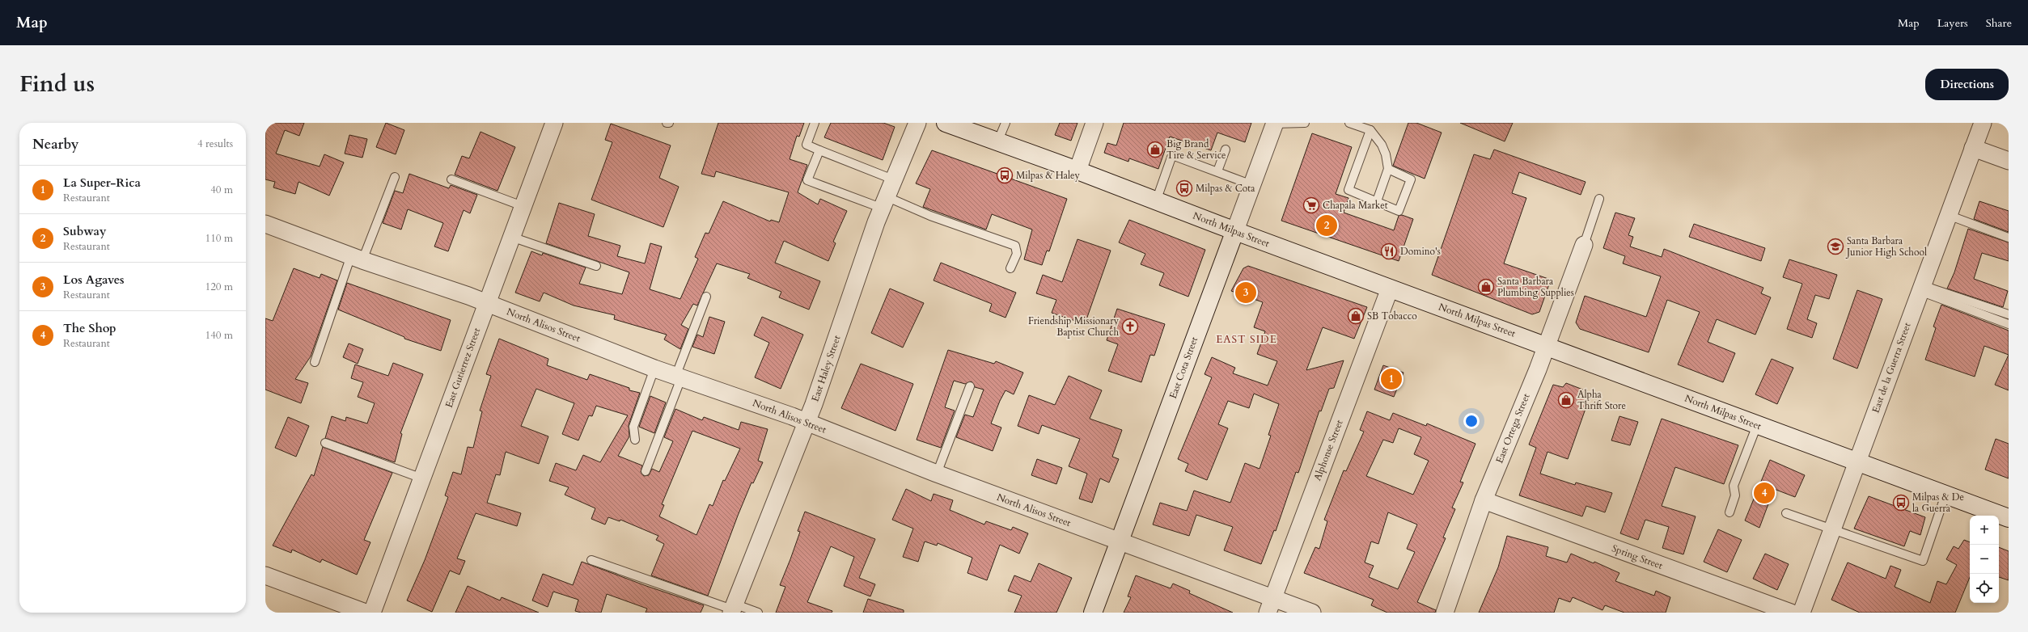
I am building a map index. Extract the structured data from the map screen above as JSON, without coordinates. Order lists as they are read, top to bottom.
{
  "streets": {
    "main road": ["North Milpas Street", "East Cota Street"],
    "street": [
      "North Alisos Street",
      "East Gutierrez Street",
      "East de la Guerra Street",
      "East Haley Street",
      "East Ortega Street",
      "Alphonse Street",
      "Spring Street"
    ]
  },
  "crossings": [
    ["North Milpas Street", "East Cota Street"],
    ["North Milpas Street", "East de la Guerra Street"],
    ["North Milpas Street", "East Ortega Street"],
    ["North Milpas Street", "Alphonse Street"],
    ["North Alisos Street", "East Gutierrez Street"],
    ["North Alisos Street", "East Cota Street"],
    ["North Alisos Street", "East Haley Street"],
    ["North Alisos Street", "Alphonse Street"],
    ["East Ortega Street", "Spring Street"]
  ],
  "districts": ["EAST SIDE"],
  "places": {
    "shop": [
      "Big Brand Tire & Service",
      "Santa Barbara Plumbing Supplies",
      "SB Tobacco",
      "Alpha Thrift Store"
    ],
    "bus stop": ["Milpas & Haley", "Milpas & Cota", "Milpas & De la Guerra"],
    "supermarket": ["Chapala Market"],
    "school or university": ["Santa Barbara Junior High School"],
    "restaurant": ["Domino's"],
    "church": ["Friendship Missionary Baptist Church"]
  },
  "page": {
    "header": "Map",
    "nav": ["Map", "Layers", "Share"],
    "title": "Find us",
    "buttons": "Directions",
    "heading": ["Nearby", "4 results"],
    "list": [
      {
        "mark": "1",
        "name": "La Super-Rica",
        "note": "Restaurant",
        "value": "40 m"
      },
      {
        "mark": "2",
        "name": "Subway",
        "note": "Restaurant",
        "value": "110 m"
      },
      {
        "mark": "3",
        "name": "Los Agaves",
        "note": "Restaurant",
        "value": "120 m"
      },
      {
        "mark": "4",
        "name": "The Shop",
        "note": "Restaurant",
        "value": "140 m"
      }
    ],
    "pins": [
      "2",
      "3",
      "1",
      "4"
    ],
    "map_buttons": ["+", "−"]
  }
}
